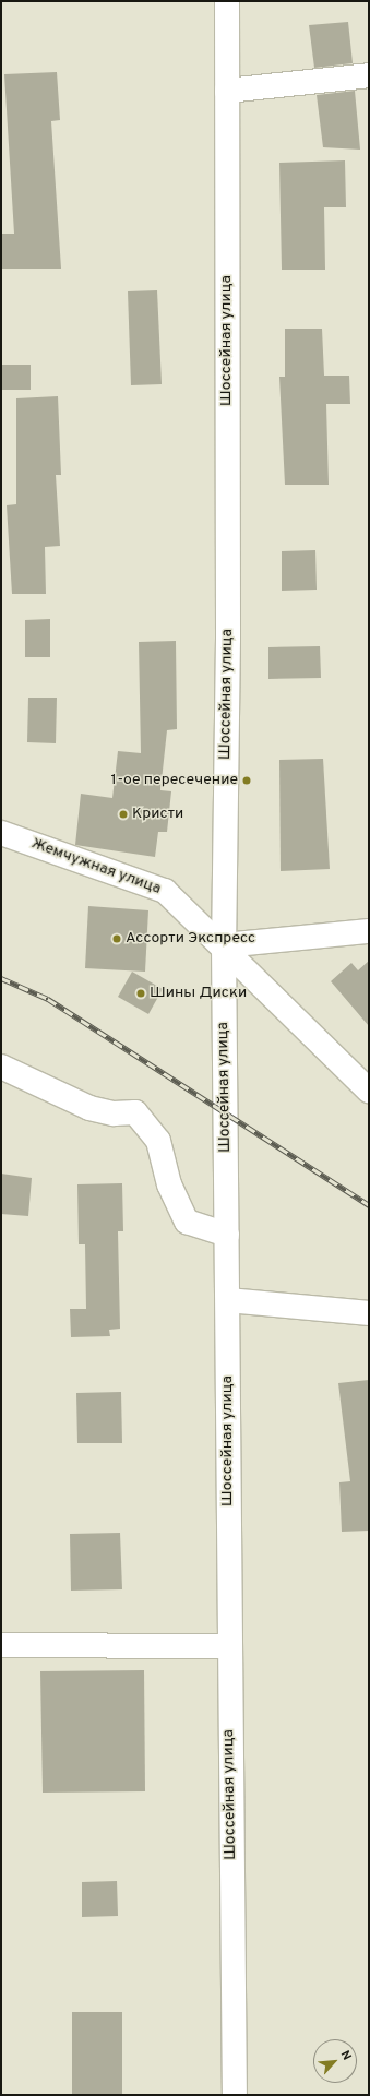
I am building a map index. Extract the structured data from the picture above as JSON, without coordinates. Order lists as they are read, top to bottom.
{
  "streets": {
    "main road": ["Шоссейная улица", "Жемчужная улица"]
  },
  "crossings": [
    ["Шоссейная улица", "Жемчужная улица"]
  ],
  "places": [
    "1-ое пересечение",
    "Кристи",
    "Ассорти Экспресс",
    "Шины Диски"
  ],
  "north": "top right"
}
